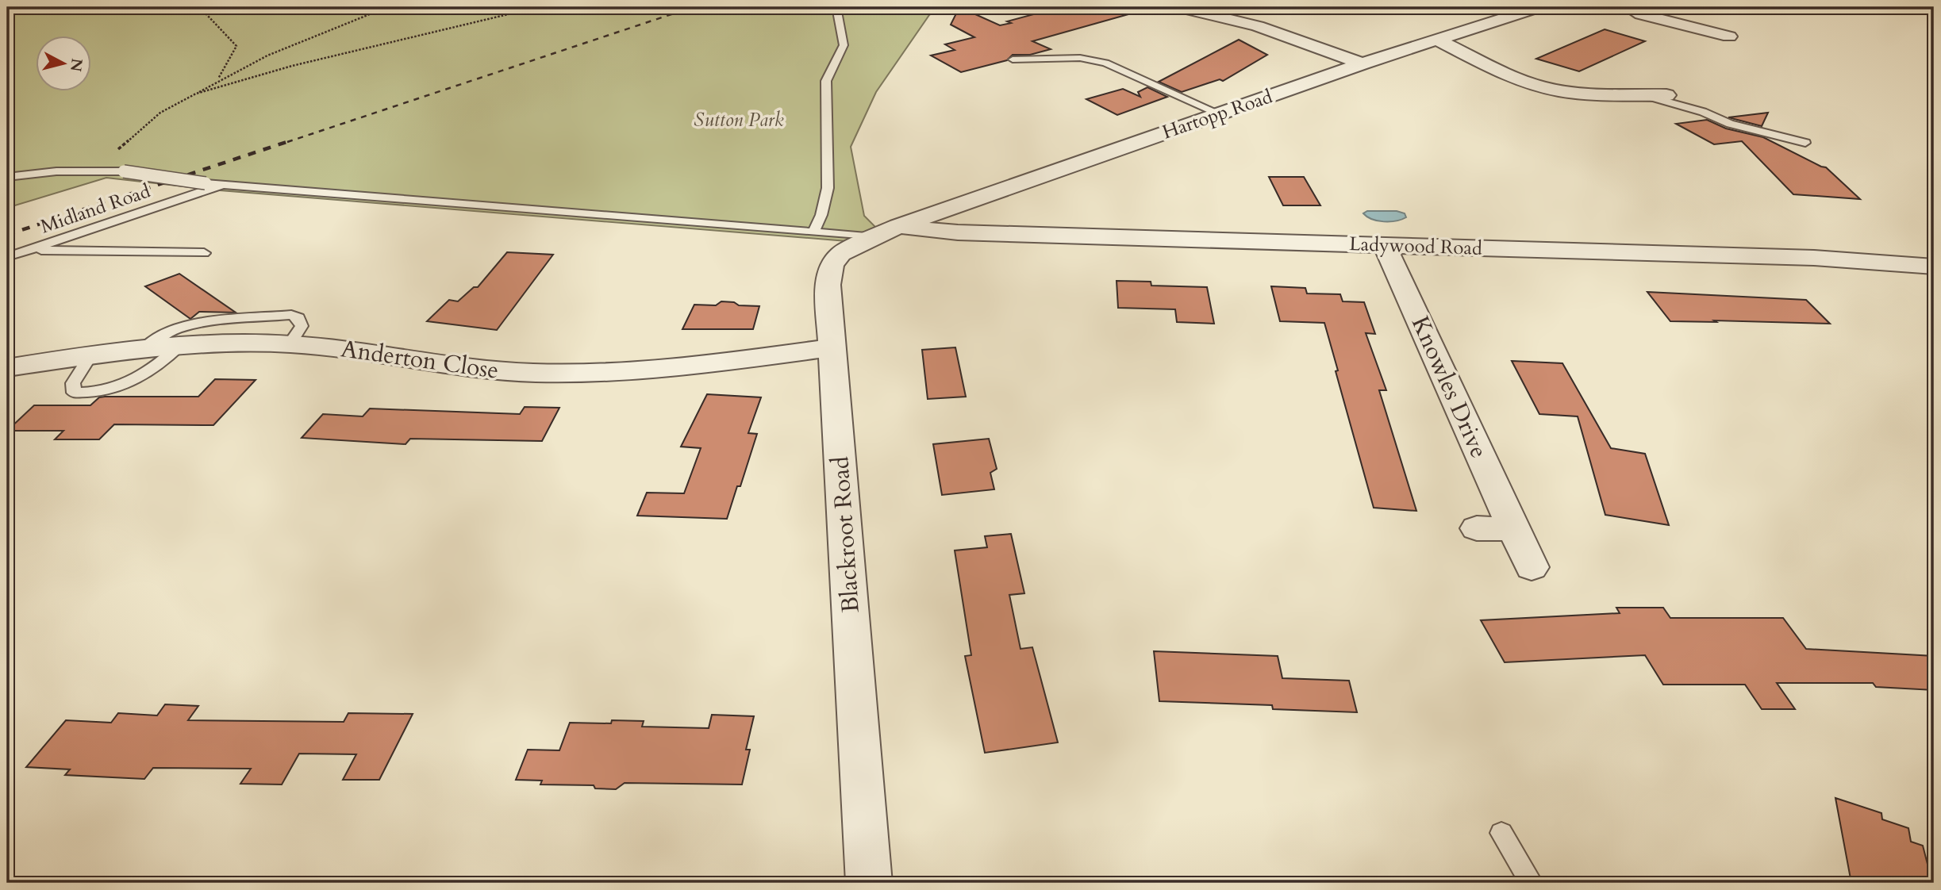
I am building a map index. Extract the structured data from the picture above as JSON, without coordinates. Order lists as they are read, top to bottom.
{
  "streets": {
    "street": [
      "Hartopp Road",
      "Ladywood Road",
      "Anderton Close",
      "Knowles Drive",
      "Blackroot Road"
    ],
    "lane": ["Midland Road"]
  },
  "crossings": [
    ["Hartopp Road", "Ladywood Road"],
    ["Hartopp Road", "Blackroot Road"],
    ["Ladywood Road", "Knowles Drive"],
    ["Ladywood Road", "Blackroot Road"],
    ["Anderton Close", "Blackroot Road"]
  ],
  "parks": ["Sutton Park"],
  "north": "right"
}
